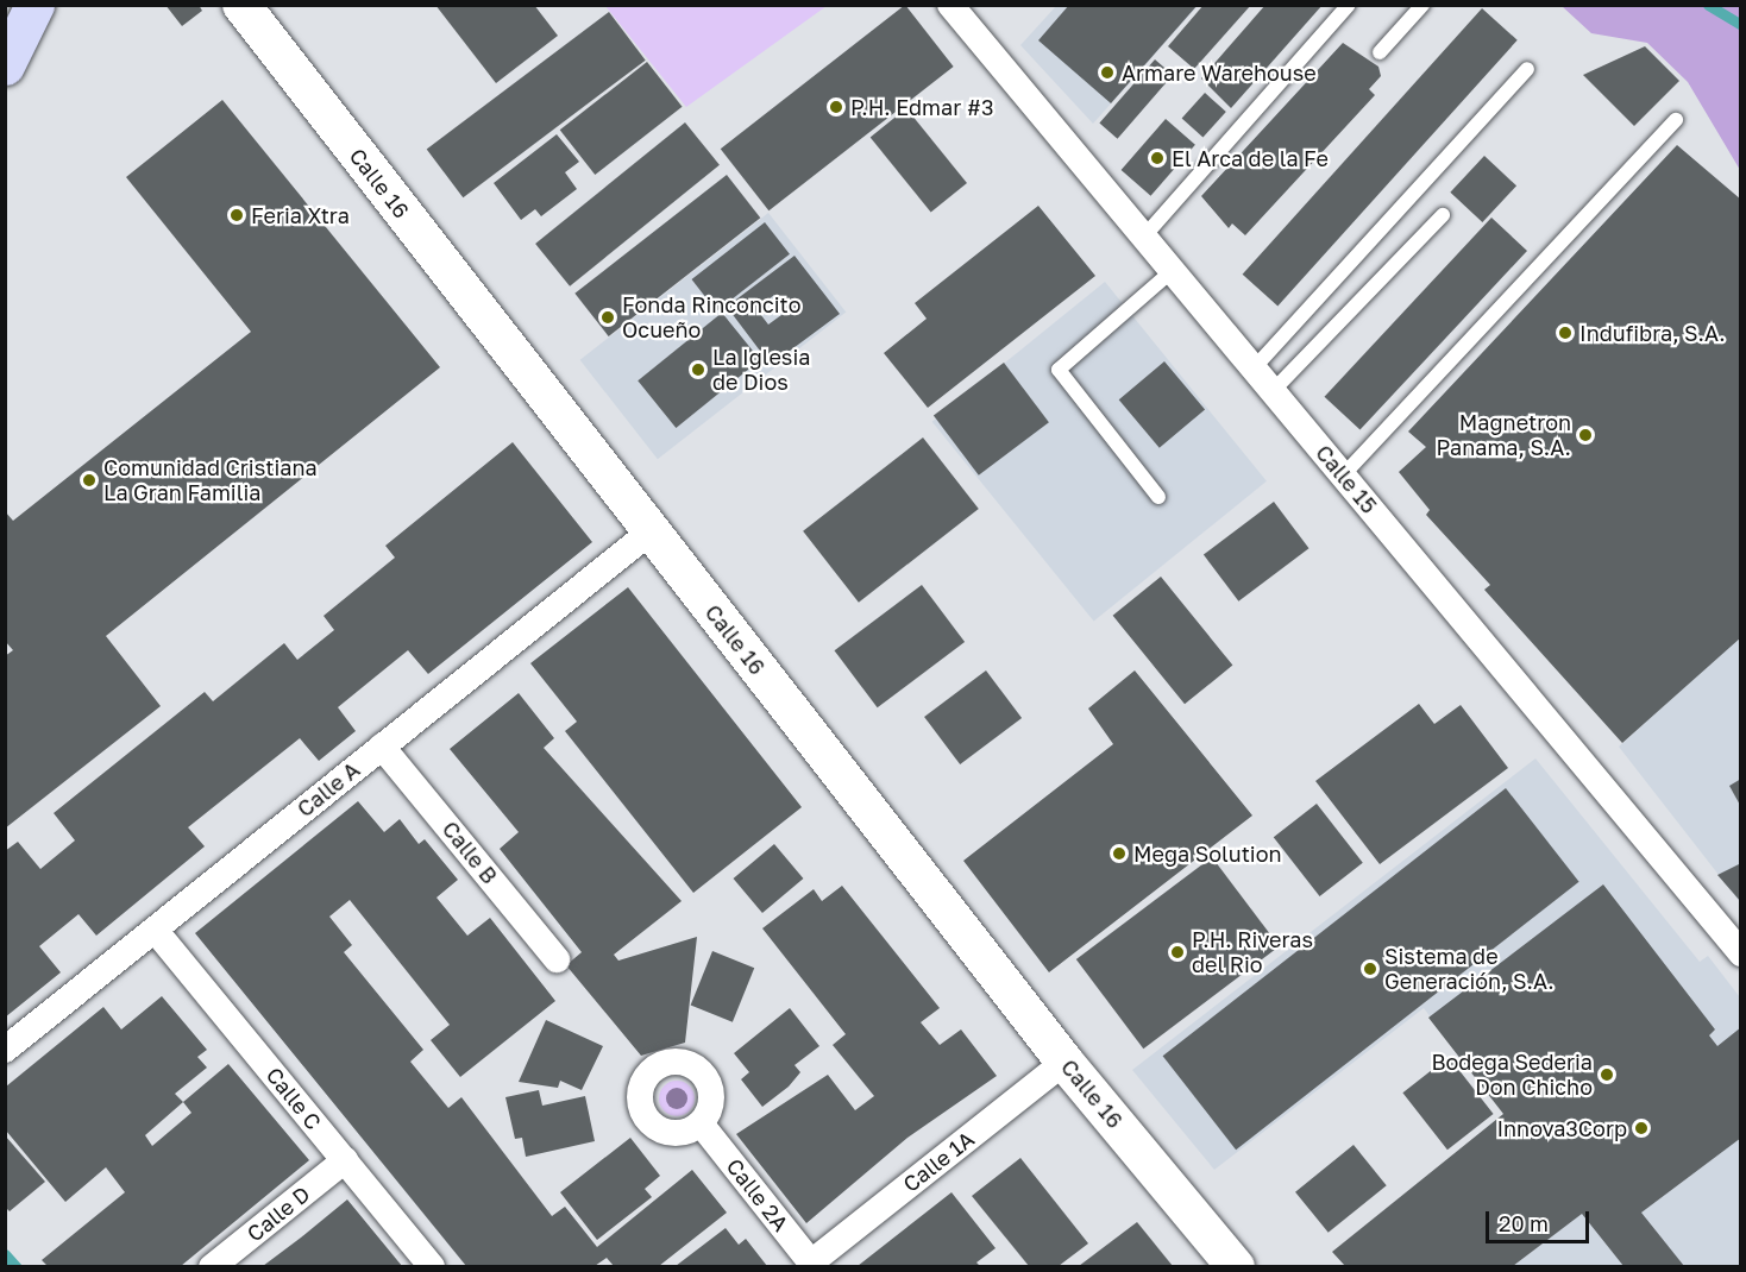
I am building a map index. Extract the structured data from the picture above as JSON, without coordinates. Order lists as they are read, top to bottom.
{
  "streets": {
    "main road": ["Calle 16"],
    "street": [
      "Calle 15",
      "Calle A",
      "Calle B",
      "Calle C",
      "Calle 1A",
      "Calle 2A",
      "Calle D"
    ]
  },
  "crossings": [
    ["Calle 16", "Calle A"],
    ["Calle 16", "Calle 1A"],
    ["Calle A", "Calle B"],
    ["Calle A", "Calle C"],
    ["Calle C", "Calle D"],
    ["Calle 1A", "Calle 2A"]
  ],
  "places": [
    "Armare Warehouse",
    "P.H. Edmar #3",
    "El Arca de la Fe",
    "Feria Xtra",
    "Fonda Rinconcito Ocueño",
    "Indufibra, S.A.",
    "La Iglesia de Dios",
    "Magnetron Panama, S.A.",
    "Comunidad Cristiana La Gran Familia",
    "Mega Solution",
    "P.H. Riveras del Rio",
    "Sistema de Generación, S.A.",
    "Bodega Sederia Don Chicho",
    "Innova3Corp"
  ],
  "scale_bar": "20 m"
}
